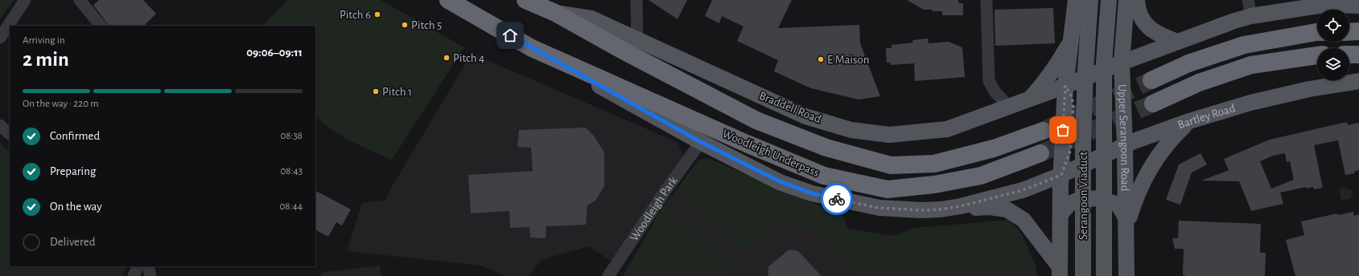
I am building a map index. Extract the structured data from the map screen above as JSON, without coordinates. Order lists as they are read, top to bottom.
{
  "streets": {
    "highway": ["Braddell Road", "Woodleigh Underpass"],
    "main road": ["Bartley Road", "Upper Serangoon Road", "Serangoon Viaduct"],
    "street": ["Woodleigh Park"]
  },
  "crossings": [
    ["Braddell Road", "Woodleigh Underpass"],
    ["Bartley Road", "Upper Serangoon Road"]
  ],
  "places": [
    "Pitch 6",
    "Pitch 5",
    "Pitch 4",
    "E Maison",
    "Pitch 1"
  ],
  "page": {
    "heading": ["2 min", "Arriving in", "09:06–09:11"],
    "bar": "On the way · 220 m",
    "list": [
      ["Confirmed", "08:38"],
      ["Preparing", "08:43"],
      ["On the way", "08:44"],
      "Delivered"
    ]
  }
}
